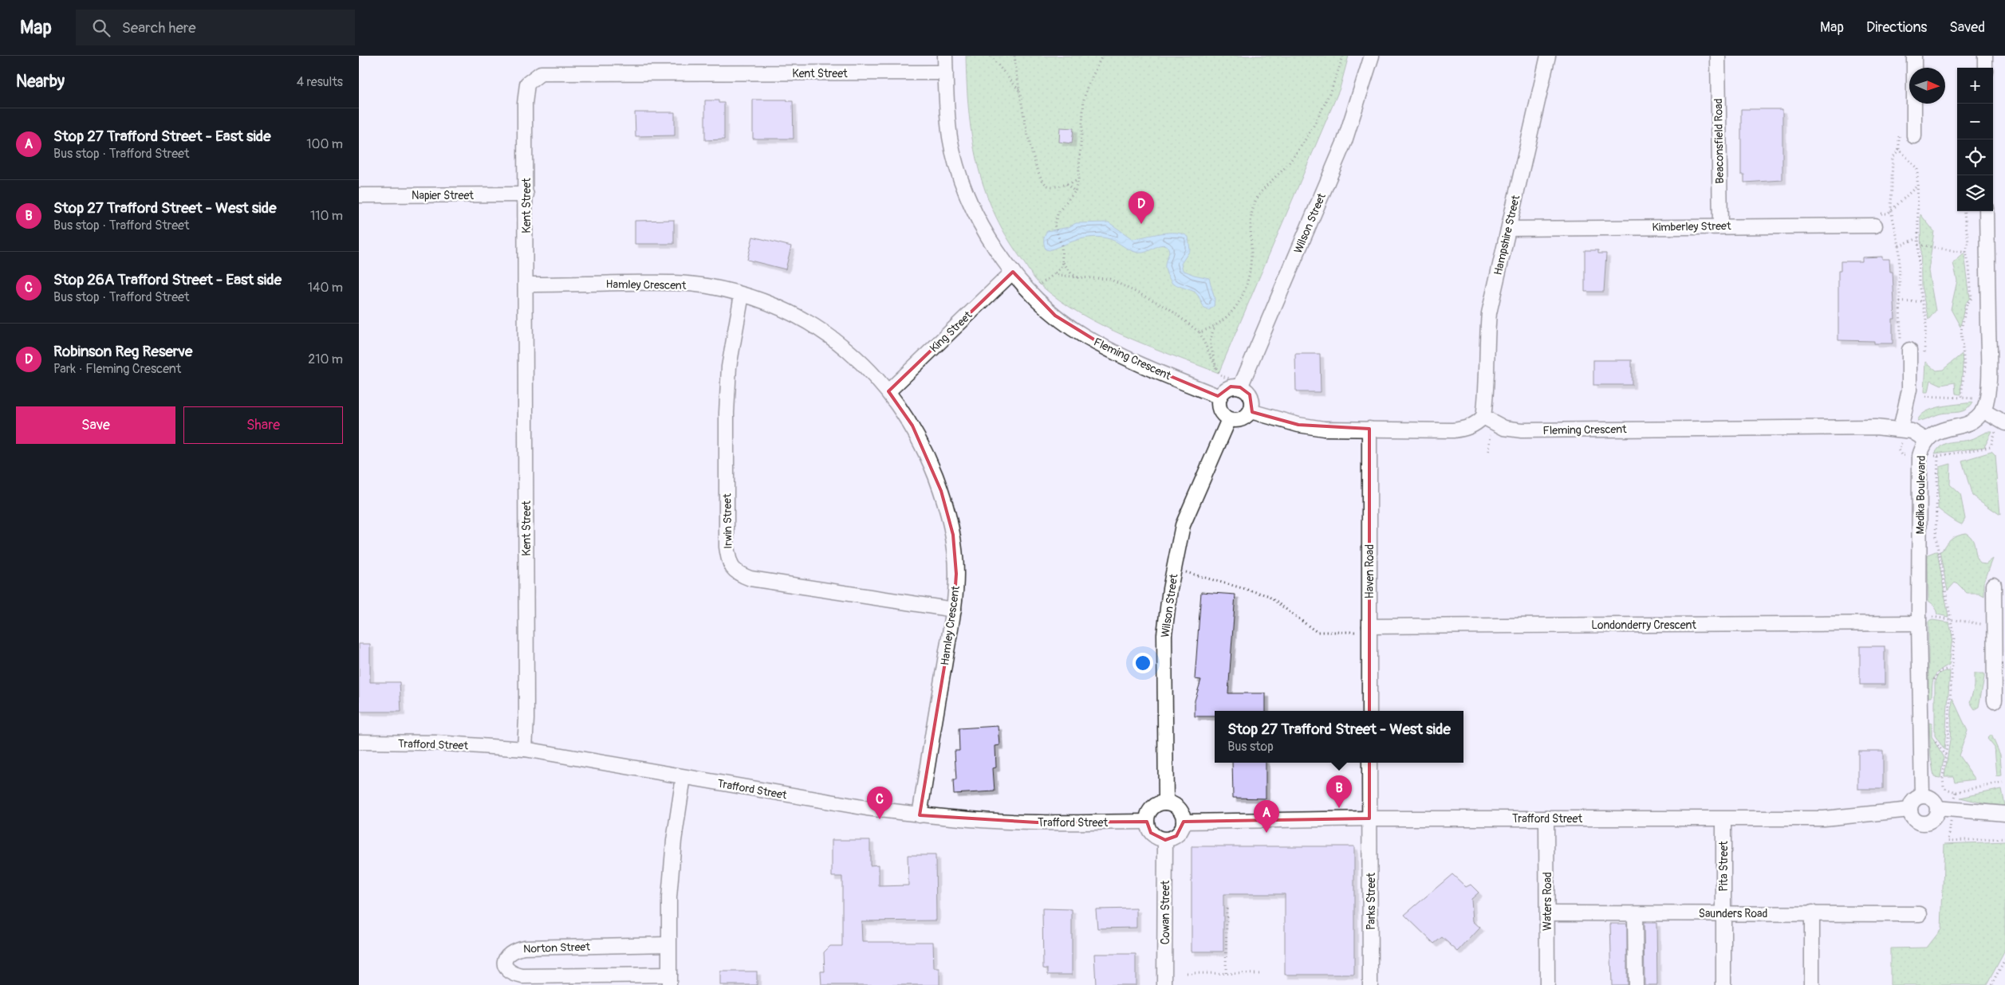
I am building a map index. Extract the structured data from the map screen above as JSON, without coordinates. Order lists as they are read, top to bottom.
{
  "streets": {
    "street": [
      "Kent Street",
      "Beaconsfield Road",
      "Napier Street",
      "Wilson Street",
      "Kimberley Street",
      "Hampshire Street",
      "Hamley Crescent",
      "King Street",
      "Fleming Crescent",
      "Medika Boulevard",
      "Irwin Street",
      "Haven Road",
      "Londonderry Crescent",
      "Trafford Street",
      "Pita Street",
      "Parks Street",
      "Waters Road",
      "Cowan Street",
      "Saunders Road",
      "Norton Street"
    ]
  },
  "crossings": [
    ["Kent Street", "Napier Street"],
    ["Kent Street", "Hamley Crescent"],
    ["Kent Street", "Fleming Crescent"],
    ["Kent Street", "Trafford Street"],
    ["Beaconsfield Road", "Kimberley Street"],
    ["Wilson Street", "Fleming Crescent"],
    ["Wilson Street", "Trafford Street"],
    ["Wilson Street", "Cowan Street"],
    ["Kimberley Street", "Hampshire Street"],
    ["Hampshire Street", "Fleming Crescent"],
    ["Hamley Crescent", "King Street"],
    ["Hamley Crescent", "Irwin Street"],
    ["Hamley Crescent", "Trafford Street"],
    ["King Street", "Fleming Crescent"],
    ["Fleming Crescent", "Medika Boulevard"],
    ["Medika Boulevard", "Londonderry Crescent"],
    ["Medika Boulevard", "Trafford Street"],
    ["Haven Road", "Londonderry Crescent"],
    ["Trafford Street", "Pita Street"],
    ["Trafford Street", "Parks Street"],
    ["Trafford Street", "Waters Road"],
    ["Trafford Street", "Cowan Street"],
    ["Trafford Street", "Norton Street"],
    ["Pita Street", "Saunders Road"],
    ["Waters Road", "Saunders Road"]
  ],
  "north": "right",
  "page": {
    "header": "Map",
    "search": "Search here",
    "nav": ["Map", "Directions", "Saved"],
    "heading": ["Nearby", "4 results"],
    "map_buttons": ["+", "−"],
    "list": [
      {
        "mark": "A",
        "name": "Stop 27 Trafford Street - East side",
        "note": "Bus stop · Trafford Street",
        "value": "100 m"
      },
      {
        "mark": "B",
        "name": "Stop 27 Trafford Street - West side",
        "note": "Bus stop · Trafford Street",
        "value": "110 m"
      },
      {
        "mark": "C",
        "name": "Stop 26A Trafford Street - East side",
        "note": "Bus stop · Trafford Street",
        "value": "140 m"
      },
      {
        "mark": "D",
        "name": "Robinson Reg Reserve",
        "note": "Park · Fleming Crescent",
        "value": "210 m"
      }
    ],
    "pins": [
      "D",
      "B",
      "C",
      "A"
    ],
    "buttons": ["Save", "Share"],
    "popup": ["Stop 27 Trafford Street - West side", "Bus stop"]
  }
}
